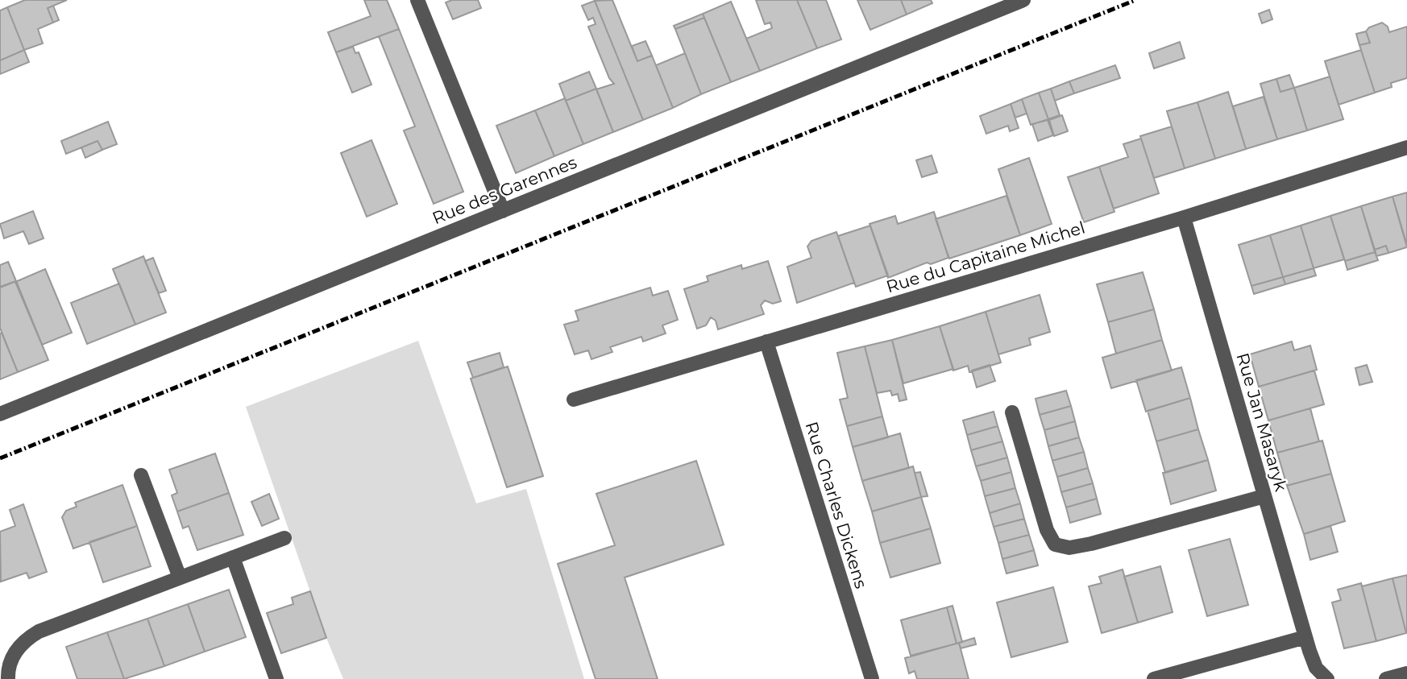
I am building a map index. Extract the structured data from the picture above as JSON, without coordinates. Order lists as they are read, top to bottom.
{
  "streets": {
    "street": [
      "Rue des Garennes",
      "Rue du Capitaine Michel",
      "Rue Jan Masaryk",
      "Rue Charles Dickens"
    ]
  },
  "crossings": [
    ["Rue du Capitaine Michel", "Rue Jan Masaryk"],
    ["Rue du Capitaine Michel", "Rue Charles Dickens"]
  ]
}
